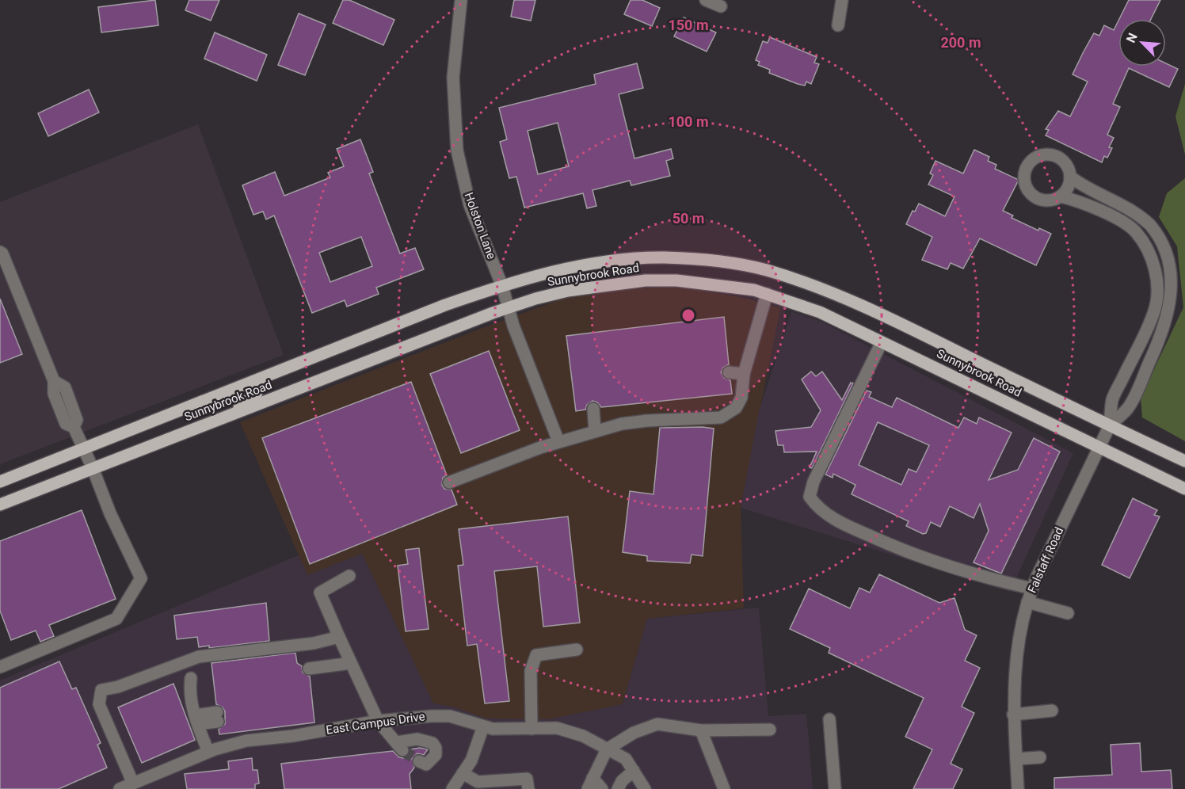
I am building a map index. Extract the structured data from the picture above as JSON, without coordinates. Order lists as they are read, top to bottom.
{
  "streets": {
    "main road": ["Sunnybrook Road"],
    "street": ["Holston Lane", "Falstaff Road", "East Campus Drive"]
  },
  "crossings": [
    ["Holston Lane", "Sunnybrook Road"],
    ["Sunnybrook Road", "Falstaff Road"]
  ],
  "north": "top left",
  "rings": [
    "150 m",
    "200 m",
    "100 m",
    "50 m"
  ]
}
